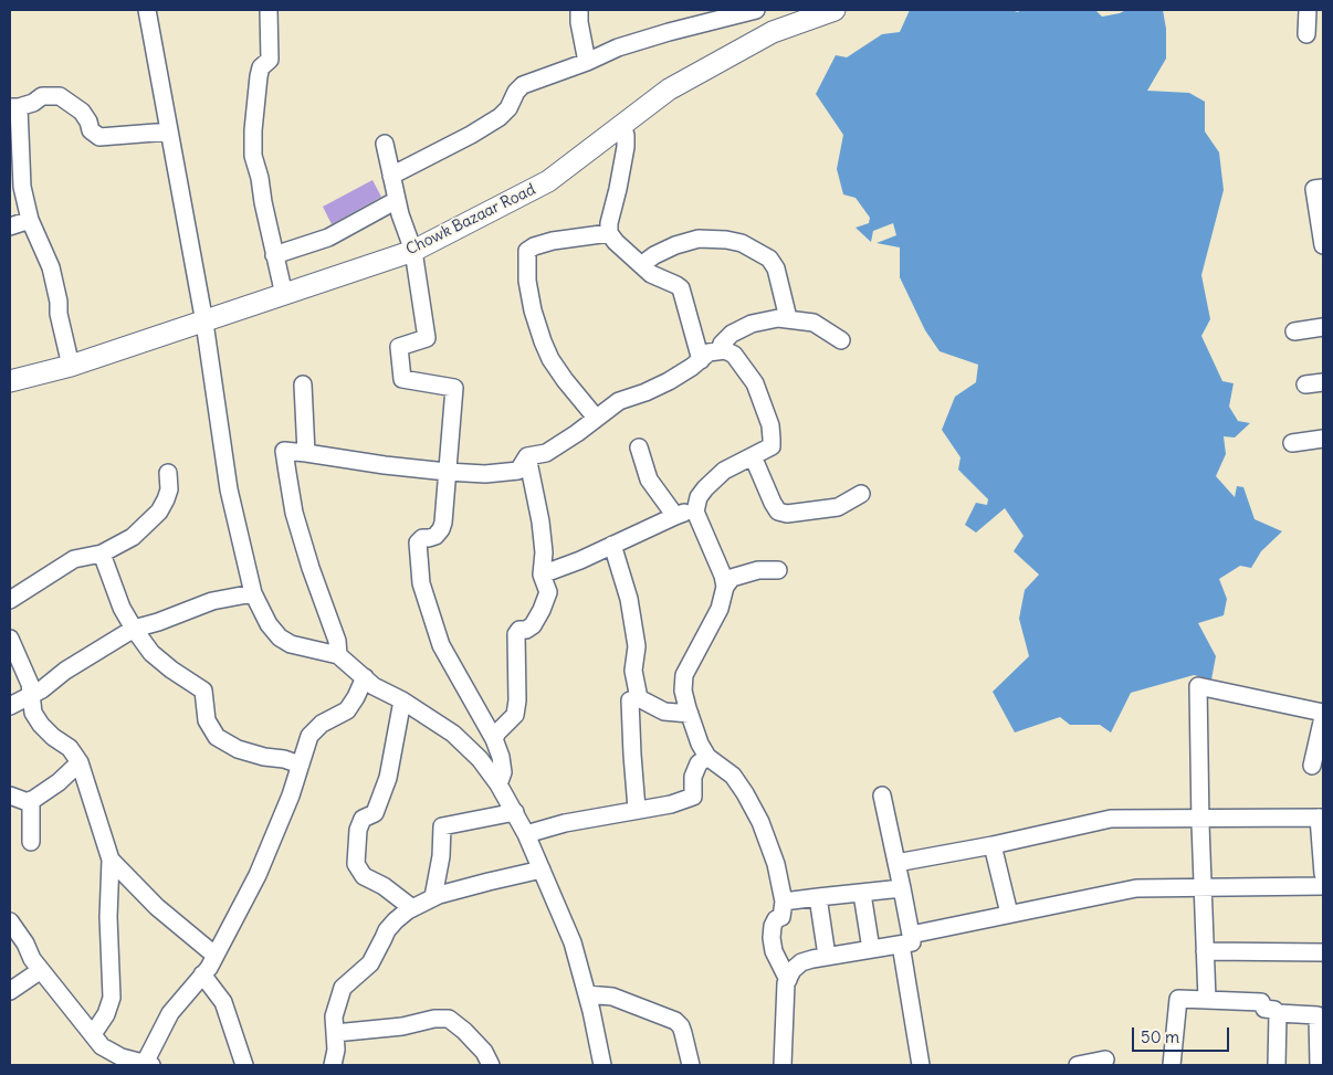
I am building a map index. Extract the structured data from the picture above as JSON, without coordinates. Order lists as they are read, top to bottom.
{
  "streets": {
    "main road": ["Chowk Bazaar Road"]
  },
  "scale_bar": "50 m"
}
